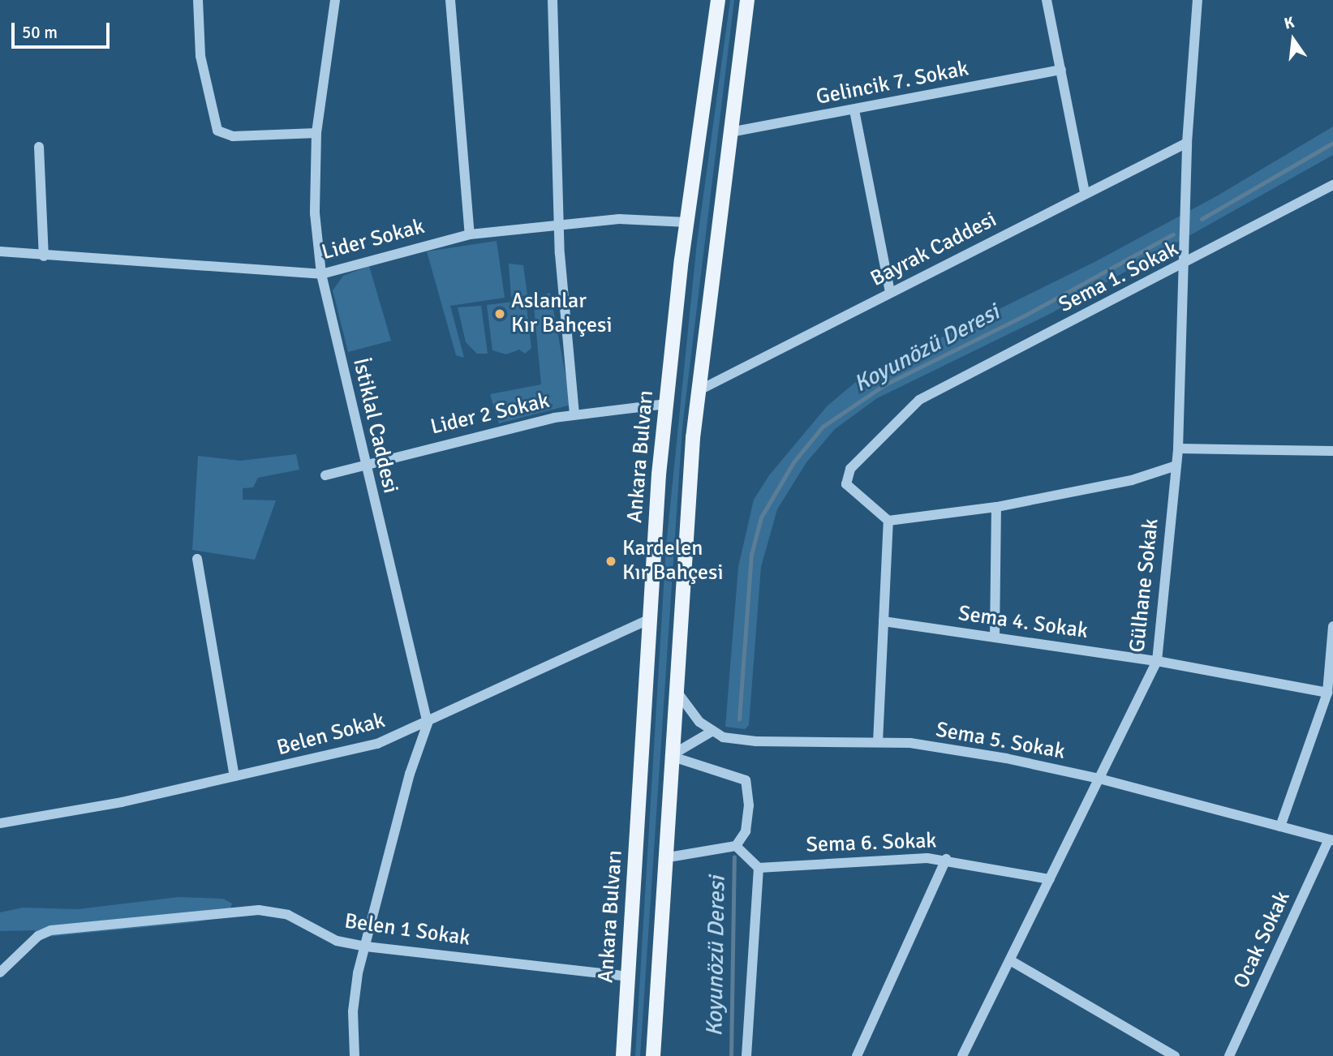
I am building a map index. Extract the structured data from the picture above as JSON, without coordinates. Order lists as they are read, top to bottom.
{
  "streets": {
    "main road": ["Ankara Bulvarı"],
    "street": [
      "Gelincik 7. Sokak",
      "Lider Sokak",
      "Bayrak Caddesi",
      "Sema 1. Sokak",
      "Lider 2 Sokak",
      "İstiklal Caddesi",
      "Gülhane Sokak",
      "Sema 4. Sokak",
      "Belen Sokak",
      "Sema 5. Sokak",
      "Sema 6. Sokak",
      "Belen 1 Sokak",
      "Ocak Sokak"
    ]
  },
  "crossings": [
    ["Lider Sokak", "İstiklal Caddesi"],
    ["Lider Sokak", "Ankara Bulvarı"],
    ["Bayrak Caddesi", "Gülhane Sokak"],
    ["Sema 1. Sokak", "Gülhane Sokak"],
    ["Lider 2 Sokak", "İstiklal Caddesi"],
    ["Lider 2 Sokak", "Ankara Bulvarı"],
    ["İstiklal Caddesi", "Belen Sokak"],
    ["Ankara Bulvarı", "Belen Sokak"],
    ["Ankara Bulvarı", "Belen 1 Sokak"],
    ["Gülhane Sokak", "Sema 4. Sokak"],
    ["Gülhane Sokak", "Sema 5. Sokak"],
    ["Gülhane Sokak", "Sema 6. Sokak"],
    ["Sema 5. Sokak", "Ocak Sokak"]
  ],
  "water": ["Koyunözü Deresi"],
  "places": ["Aslanlar Kır Bahçesi", "Kardelen Kır Bahçesi"],
  "scale_bar": "50 m",
  "north": "top"
}
